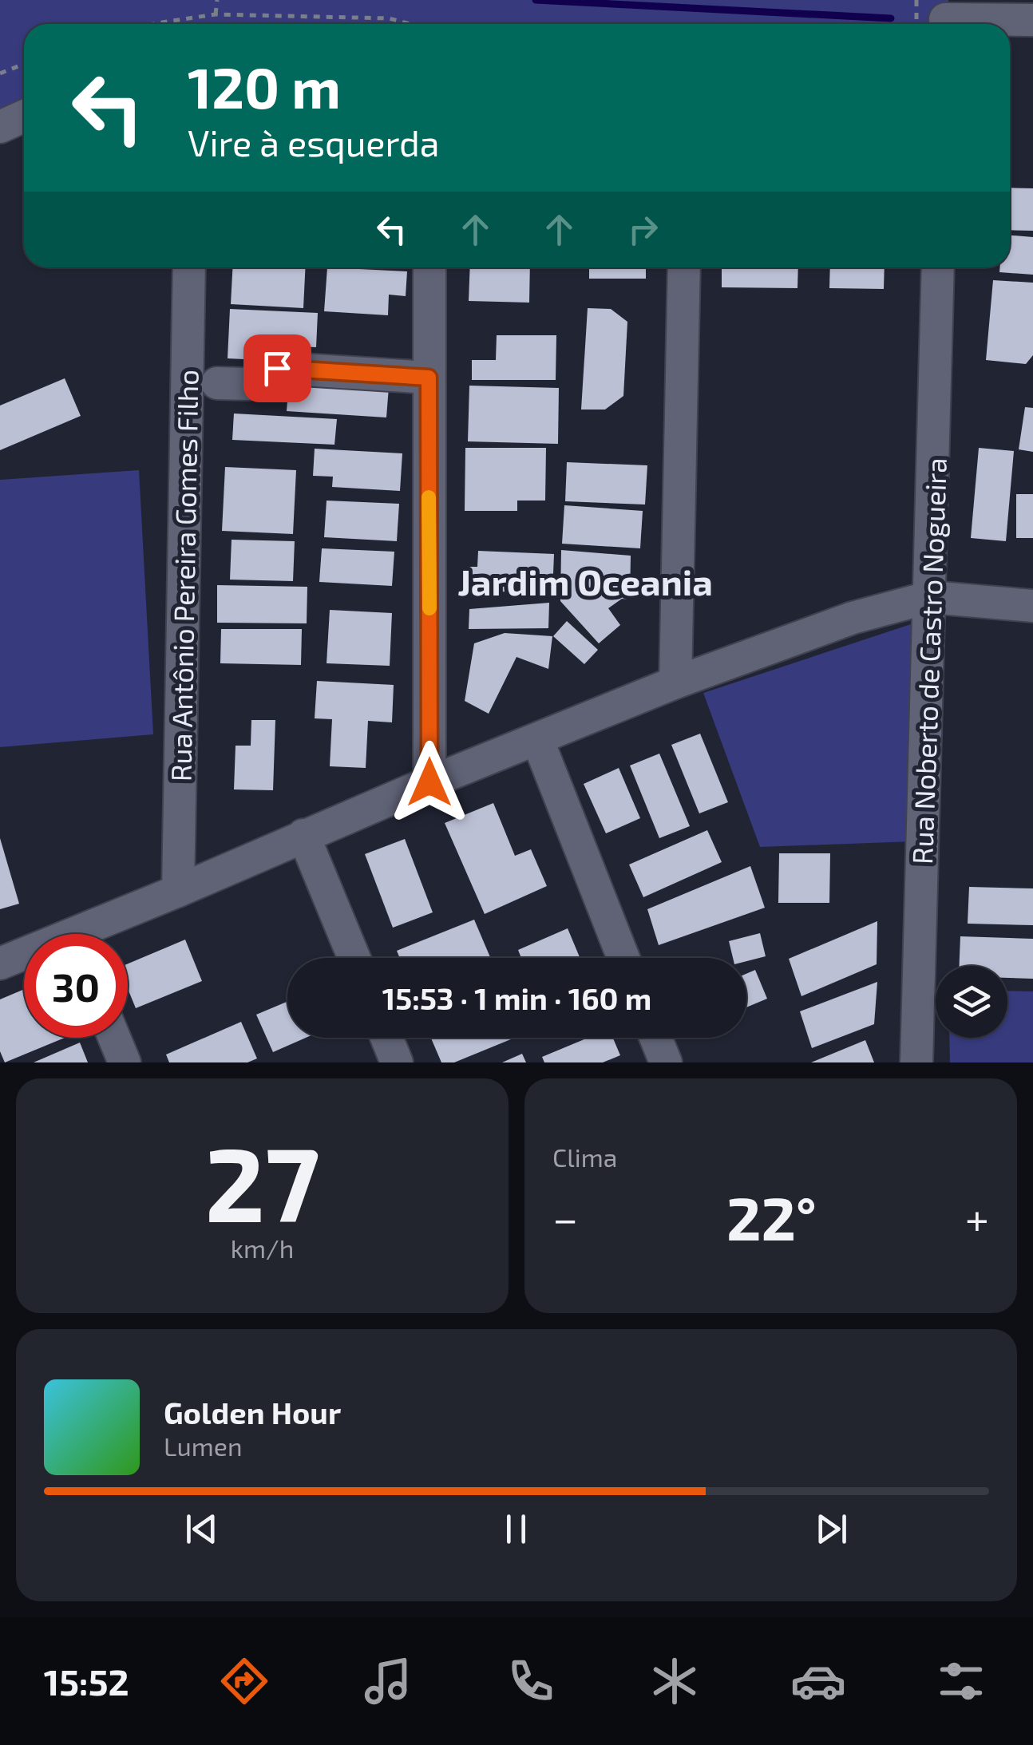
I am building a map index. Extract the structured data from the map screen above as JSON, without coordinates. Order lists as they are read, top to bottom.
{
  "streets": {
    "street": ["Rua Antônio Pereira Gomes Filho", "Rua Noberto de Castro Nogueira"]
  },
  "districts": ["Jardim Oceania"],
  "page": {
    "turn": ["120 m", "Vire à esquerda"],
    "limit": "30",
    "trip": "15:53 · 1 min · 160 m",
    "tile": [
      ["27", "km/h"],
      "Clima"
    ],
    "heat": ["−", "22°", "+"],
    "song": ["Golden Hour", "Lumen"],
    "tabs": "15:52"
  }
}
